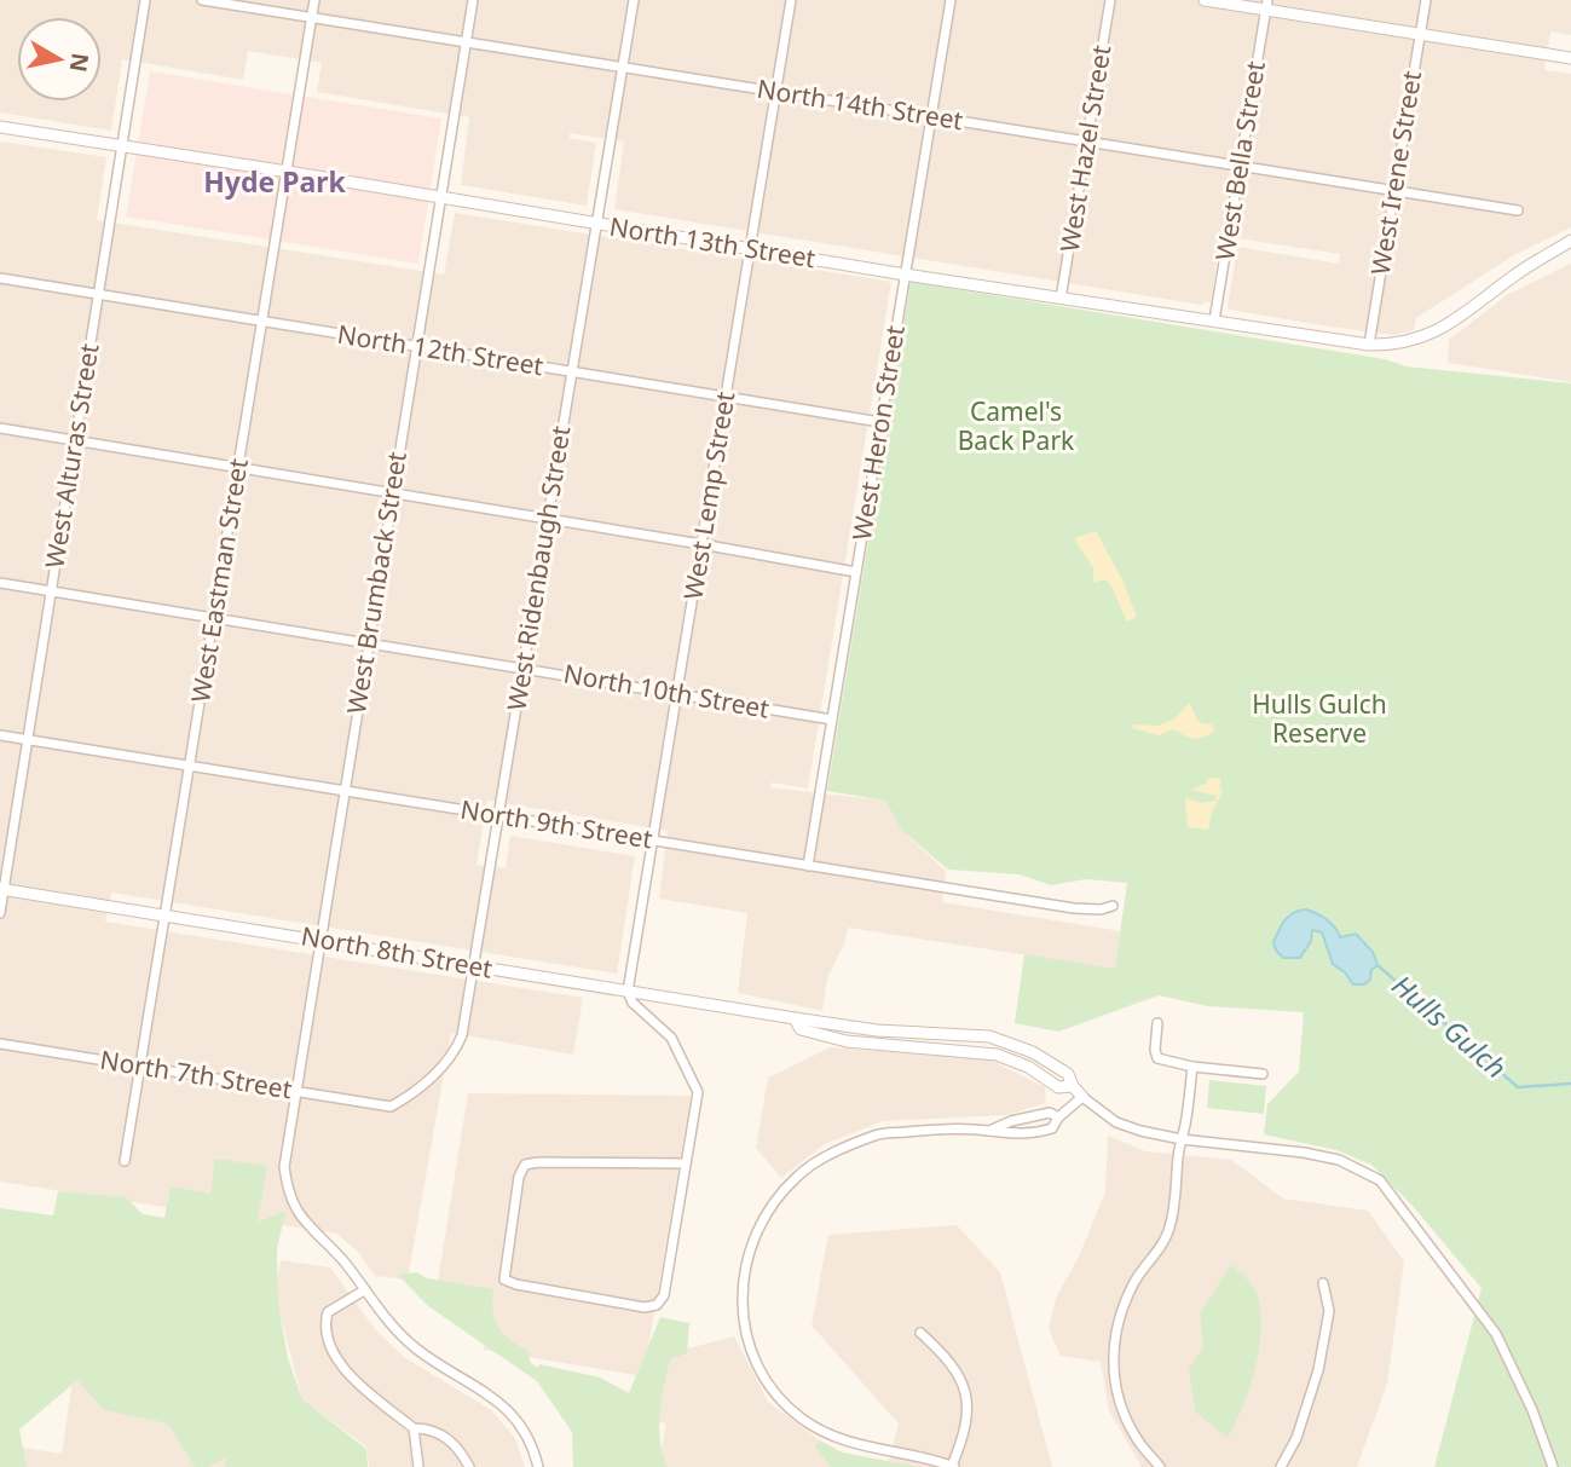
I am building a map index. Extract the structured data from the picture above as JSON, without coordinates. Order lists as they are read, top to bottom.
{
  "streets": {
    "street": [
      "North 14th Street",
      "West Hazel Street",
      "West Bella Street",
      "West Irene Street",
      "North 13th Street",
      "North 12th Street",
      "West Heron Street",
      "West Alturas Street",
      "West Lemp Street",
      "West Ridenbaugh Street",
      "West Eastman Street",
      "West Brumback Street",
      "North 10th Street",
      "North 9th Street",
      "North 8th Street",
      "North 7th Street"
    ]
  },
  "crossings": [
    ["North 14th Street", "West Hazel Street"],
    ["North 14th Street", "West Bella Street"],
    ["North 14th Street", "West Irene Street"],
    ["North 14th Street", "West Heron Street"],
    ["North 14th Street", "West Lemp Street"],
    ["North 14th Street", "West Ridenbaugh Street"],
    ["North 14th Street", "West Eastman Street"],
    ["North 14th Street", "West Brumback Street"],
    ["West Hazel Street", "North 13th Street"],
    ["West Bella Street", "North 13th Street"],
    ["West Irene Street", "North 13th Street"],
    ["North 13th Street", "West Heron Street"],
    ["North 13th Street", "West Alturas Street"],
    ["North 13th Street", "West Lemp Street"],
    ["North 13th Street", "West Ridenbaugh Street"],
    ["North 13th Street", "West Eastman Street"],
    ["North 13th Street", "West Brumback Street"],
    ["North 12th Street", "West Heron Street"],
    ["North 12th Street", "West Alturas Street"],
    ["North 12th Street", "West Lemp Street"],
    ["North 12th Street", "West Ridenbaugh Street"],
    ["North 12th Street", "West Eastman Street"],
    ["North 12th Street", "West Brumback Street"],
    ["West Heron Street", "North 10th Street"],
    ["West Heron Street", "North 9th Street"],
    ["West Alturas Street", "North 10th Street"],
    ["West Alturas Street", "North 9th Street"],
    ["West Alturas Street", "North 8th Street"],
    ["West Lemp Street", "North 10th Street"],
    ["West Lemp Street", "North 9th Street"],
    ["West Lemp Street", "North 8th Street"],
    ["West Ridenbaugh Street", "North 10th Street"],
    ["West Ridenbaugh Street", "North 9th Street"],
    ["West Ridenbaugh Street", "North 8th Street"],
    ["West Ridenbaugh Street", "North 7th Street"],
    ["West Eastman Street", "North 10th Street"],
    ["West Eastman Street", "North 9th Street"],
    ["West Eastman Street", "North 8th Street"],
    ["West Eastman Street", "North 7th Street"],
    ["West Brumback Street", "North 10th Street"],
    ["West Brumback Street", "North 9th Street"],
    ["West Brumback Street", "North 8th Street"],
    ["West Brumback Street", "North 7th Street"]
  ],
  "districts": ["Hyde Park"],
  "water": ["Hulls Gulch"],
  "parks": ["Camel's Back Park", "Hulls Gulch Reserve"],
  "north": "right"
}
